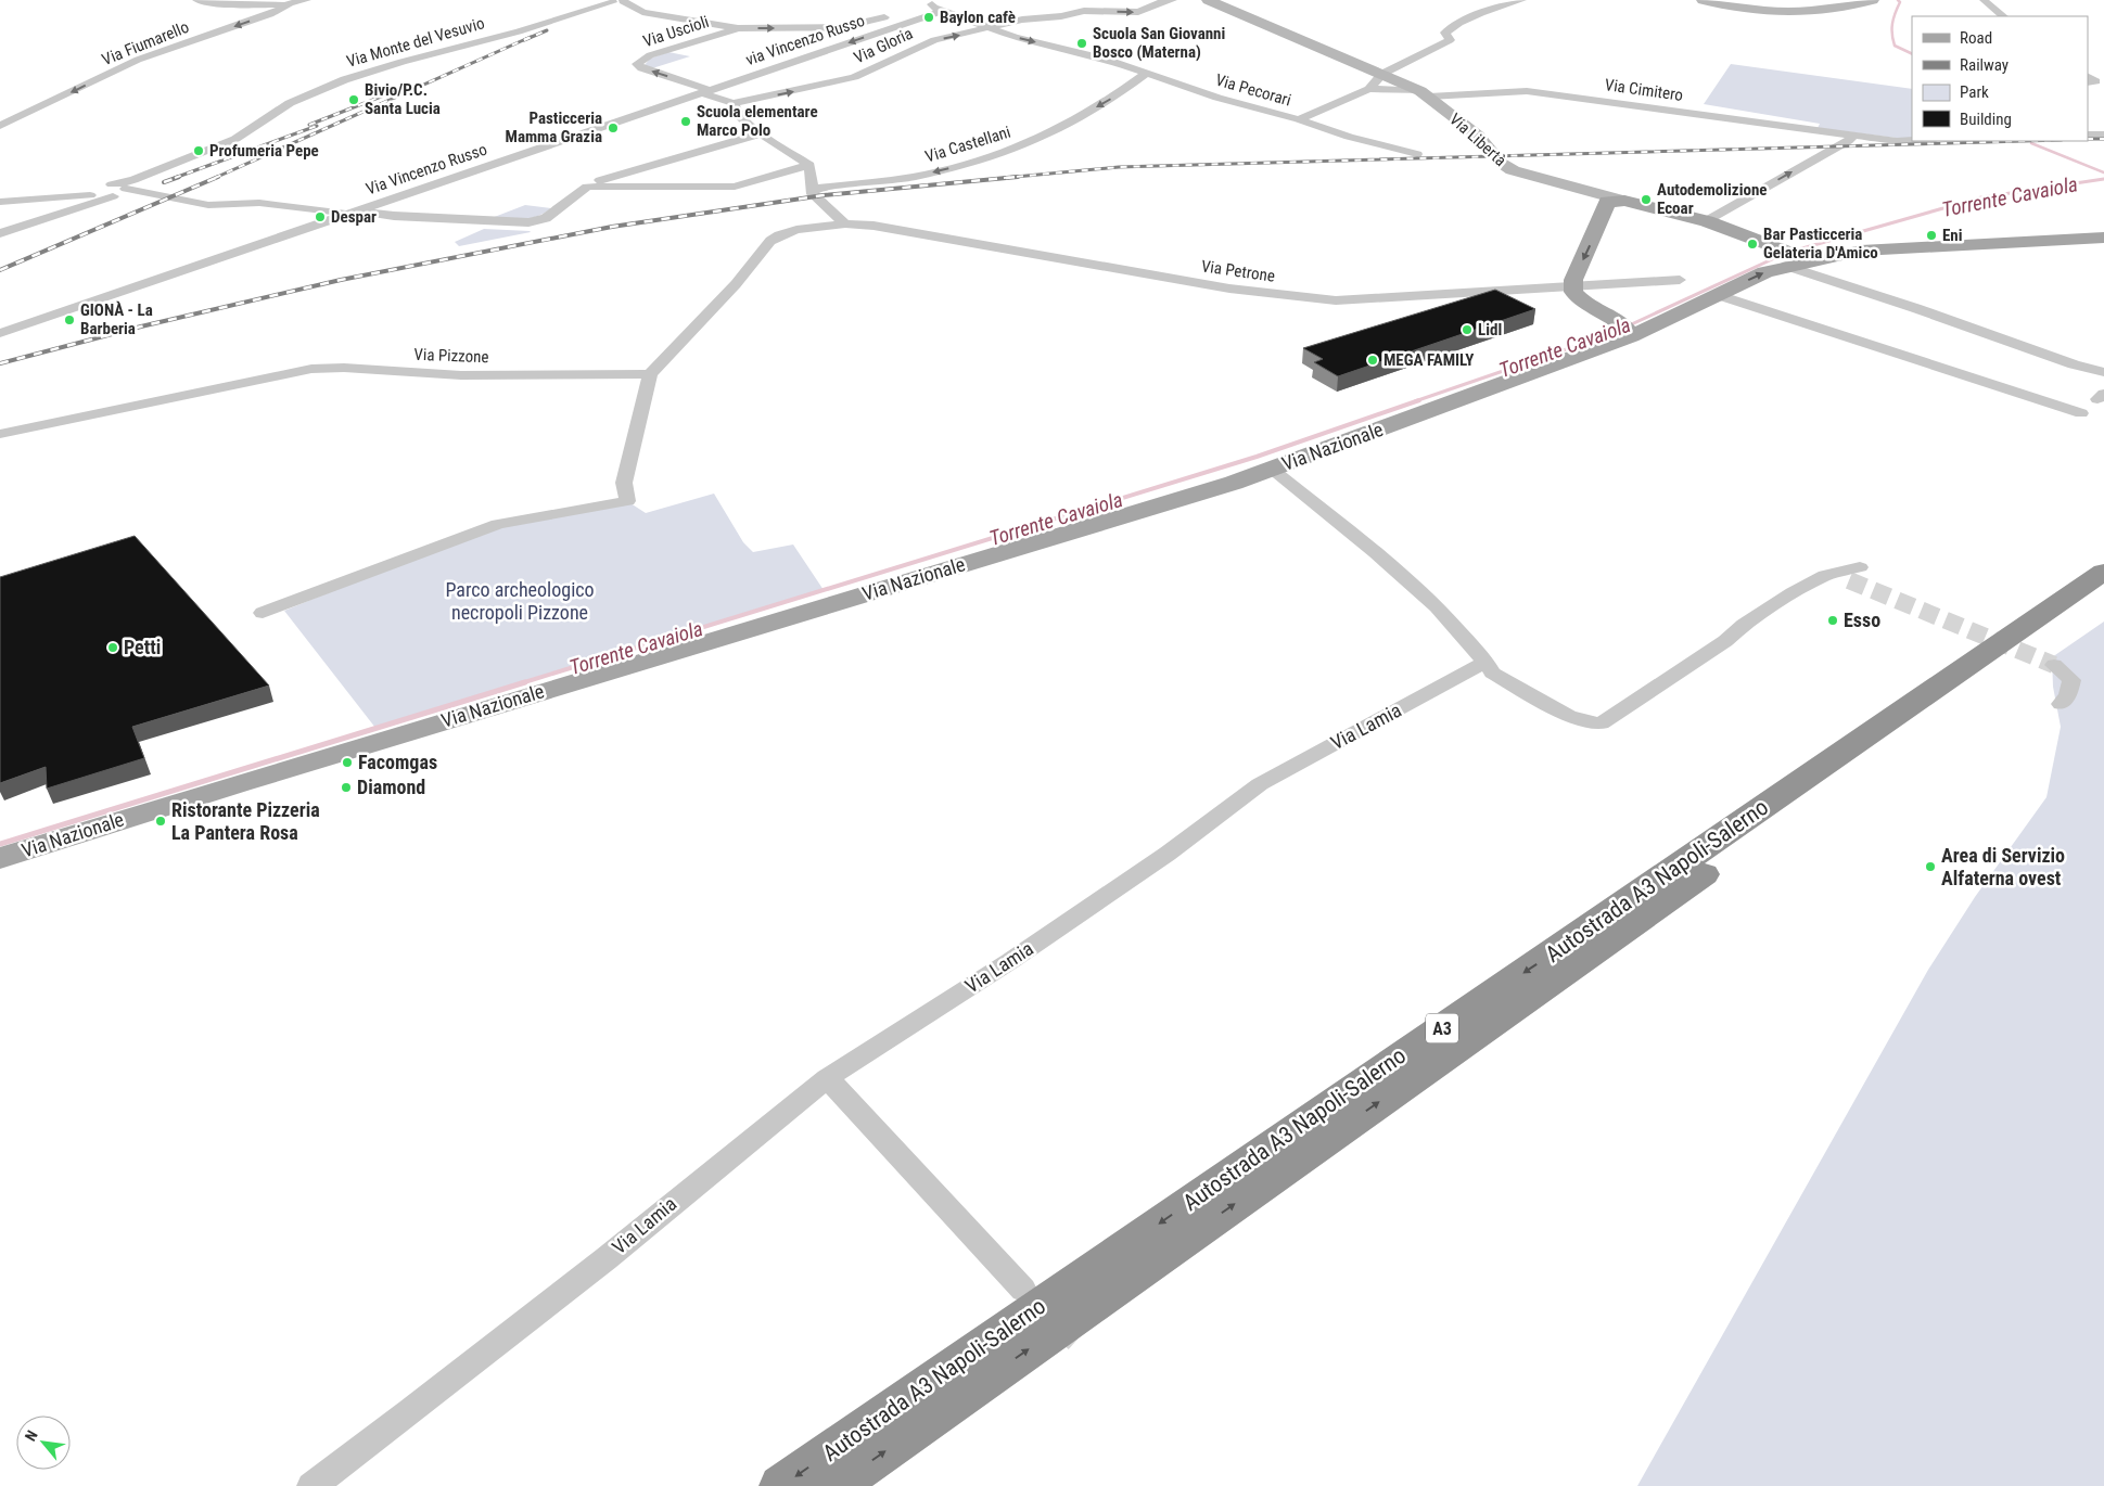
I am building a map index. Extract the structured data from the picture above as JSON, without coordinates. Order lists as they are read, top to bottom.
{
  "streets": {
    "highway": ["Autostrada A3 Napoli-Salerno", "A3"],
    "main road": ["Via Libertà", "Via Nazionale"],
    "street": [
      "Via Uscioli",
      "via Vincenzo Russo",
      "Via Monte del Vesuvio",
      "Via Fiumarello",
      "Via Gloria",
      "Via Pecorari",
      "Via Cimitero",
      "Via Castellani",
      "Via Vincenzo Russo",
      "Via Petrone",
      "Via Pizzone",
      "Via Lamia"
    ]
  },
  "crossings": [
    ["Via Uscioli", "via Vincenzo Russo"],
    ["Via Uscioli", "Via Monte del Vesuvio"],
    ["Via Uscioli", "Via Pecorari"],
    ["Via Uscioli", "Via Vincenzo Russo"],
    ["via Vincenzo Russo", "Via Pecorari"],
    ["via Vincenzo Russo", "Via Vincenzo Russo"],
    ["Via Gloria", "Via Pecorari"],
    ["Via Pecorari", "Via Castellani"],
    ["Via Cimitero", "Via Libertà"],
    ["Via Libertà", "Via Nazionale"]
  ],
  "one_way": ["Via Gloria", "Via Castellani"],
  "water": ["Torrente Cavaiola"],
  "parks": ["Parco archeologico necropoli Pizzone"],
  "places": [
    "Baylon cafè",
    "Scuola San Giovanni Bosco (Materna)",
    "Bivio/P.C. Santa Lucia",
    "Scuola elementare Marco Polo",
    "Pasticceria Mamma Grazia",
    "Profumeria Pepe",
    "Autodemolizione Ecoar",
    "Despar",
    "Eni",
    "Bar Pasticceria Gelateria D'Amico",
    "GIONÀ - La Barberia",
    "Lidl",
    "MEGA FAMILY",
    "Esso",
    "Petti",
    "Facomgas",
    "Diamond",
    "Ristorante Pizzeria La Pantera Rosa",
    "Area di Servizio Alfaterna ovest"
  ],
  "legend": [
    "Road",
    "Railway",
    "Park",
    "Building"
  ],
  "north": "top left"
}
